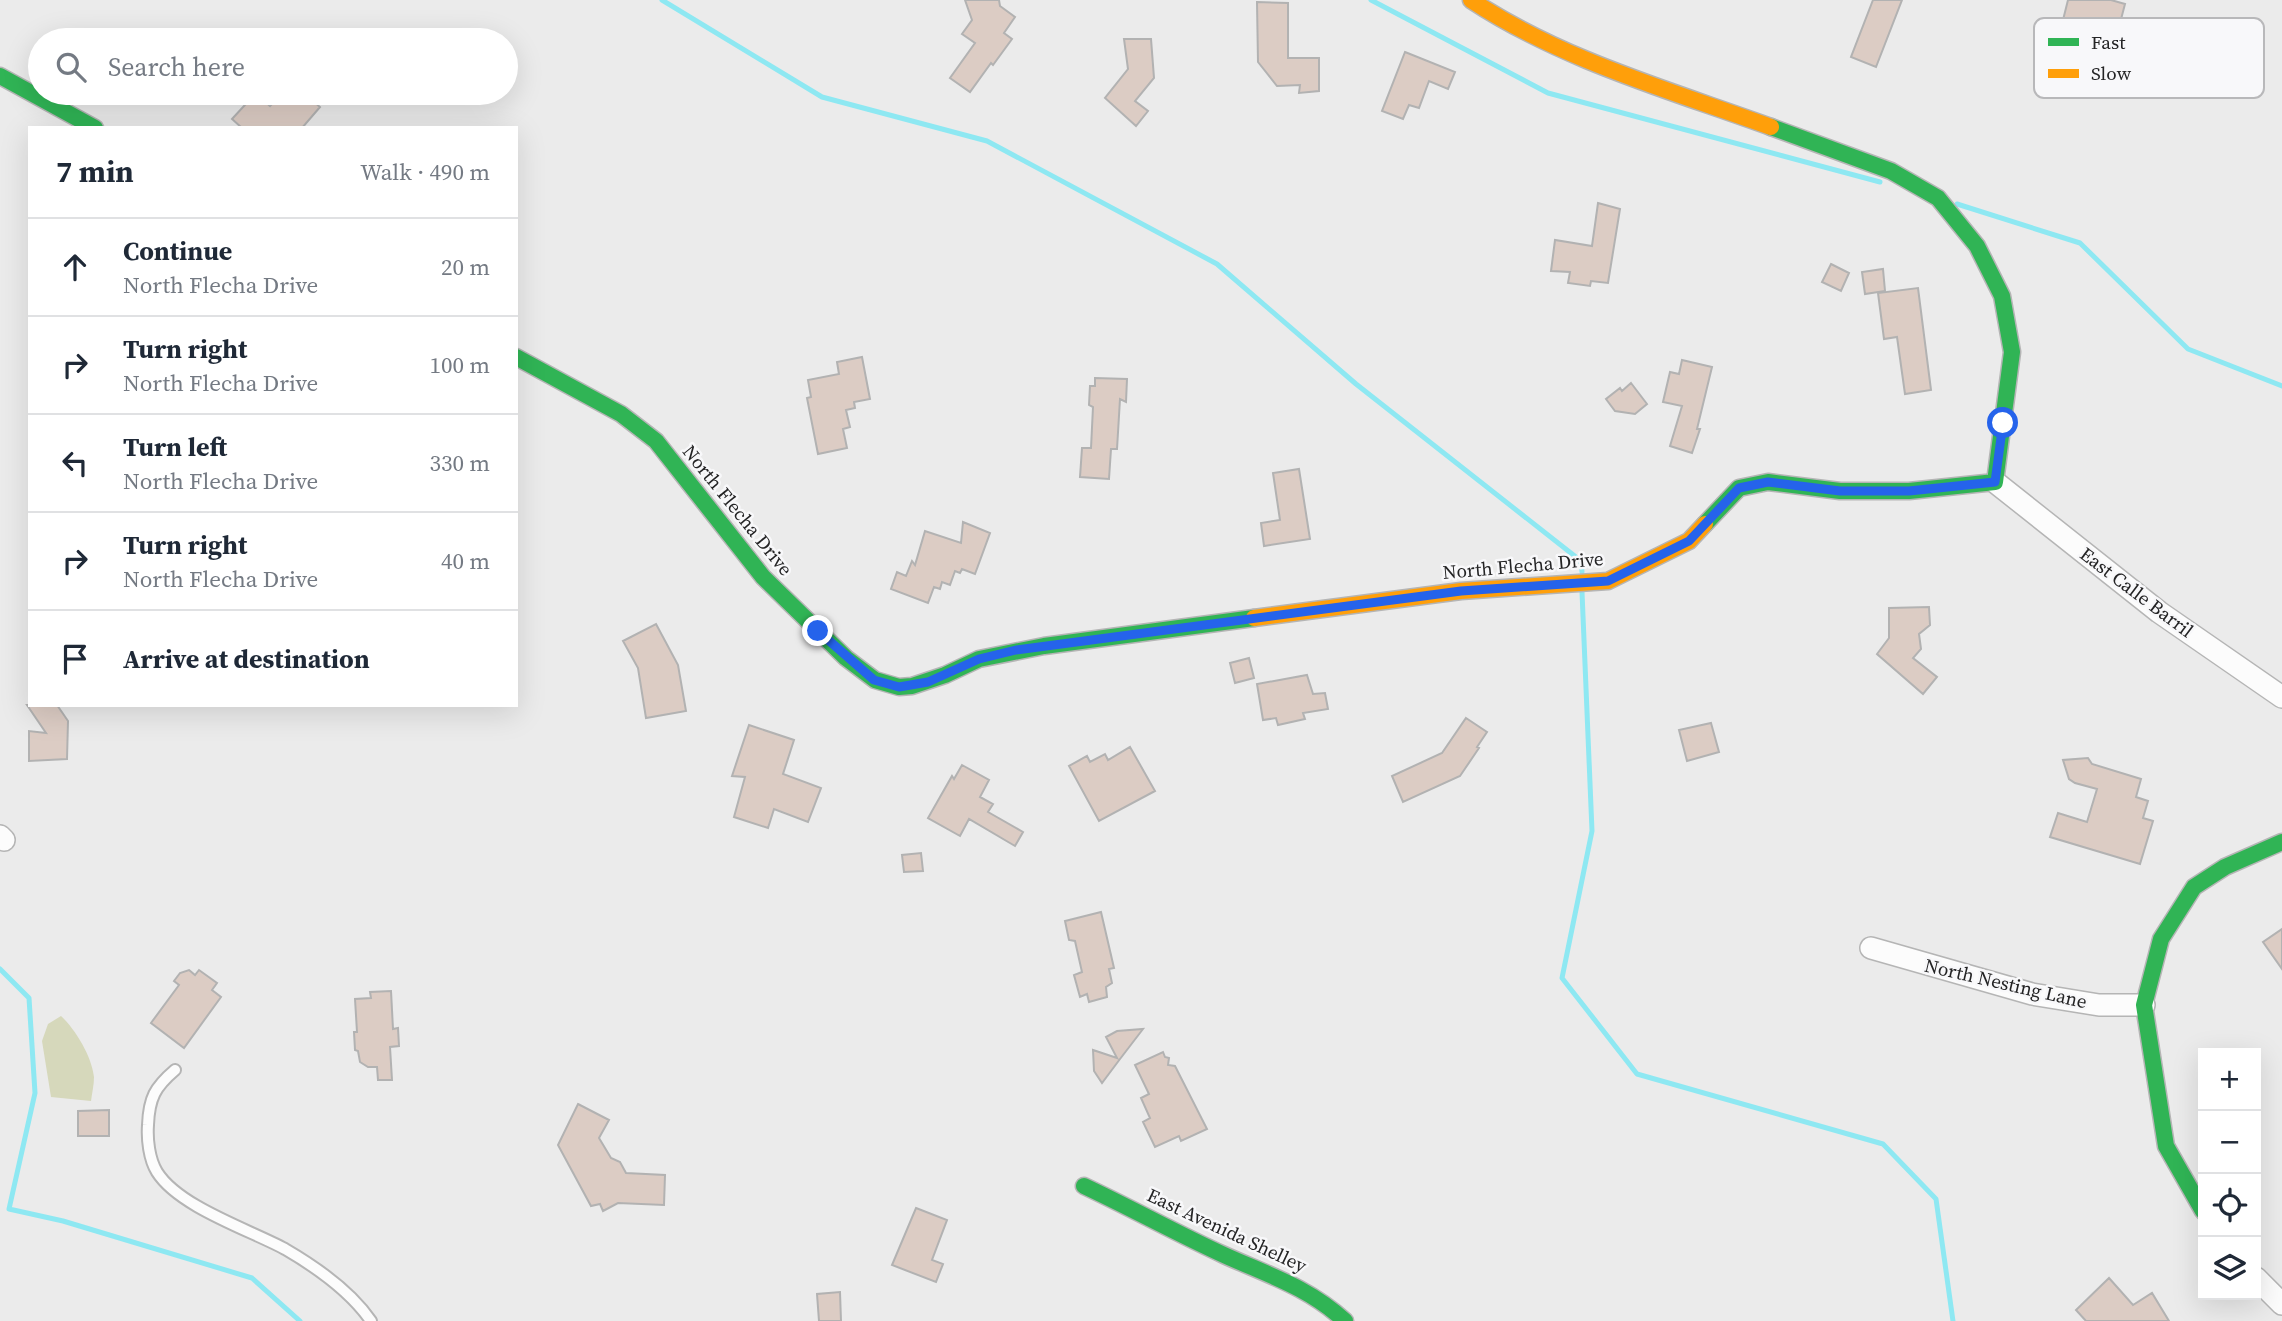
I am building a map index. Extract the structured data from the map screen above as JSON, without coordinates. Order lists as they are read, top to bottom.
{
  "streets": {
    "street": [
      "North Flecha Drive",
      "East Calle Barril",
      "North Nesting Lane",
      "East Avenida Shelley"
    ]
  },
  "crossings": [
    ["North Flecha Drive", "East Calle Barril"]
  ],
  "legend": ["Fast", "Slow"],
  "page": {
    "search": "Search here",
    "heading": ["7 min", "Walk · 490 m"],
    "list": [
      ["Continue", "North Flecha Drive", "20 m"],
      ["Turn right", "North Flecha Drive", "100 m"],
      ["Turn left", "North Flecha Drive", "330 m"],
      ["Turn right", "North Flecha Drive", "40 m"],
      "Arrive at destination"
    ],
    "map_buttons": ["+", "−"]
  }
}
